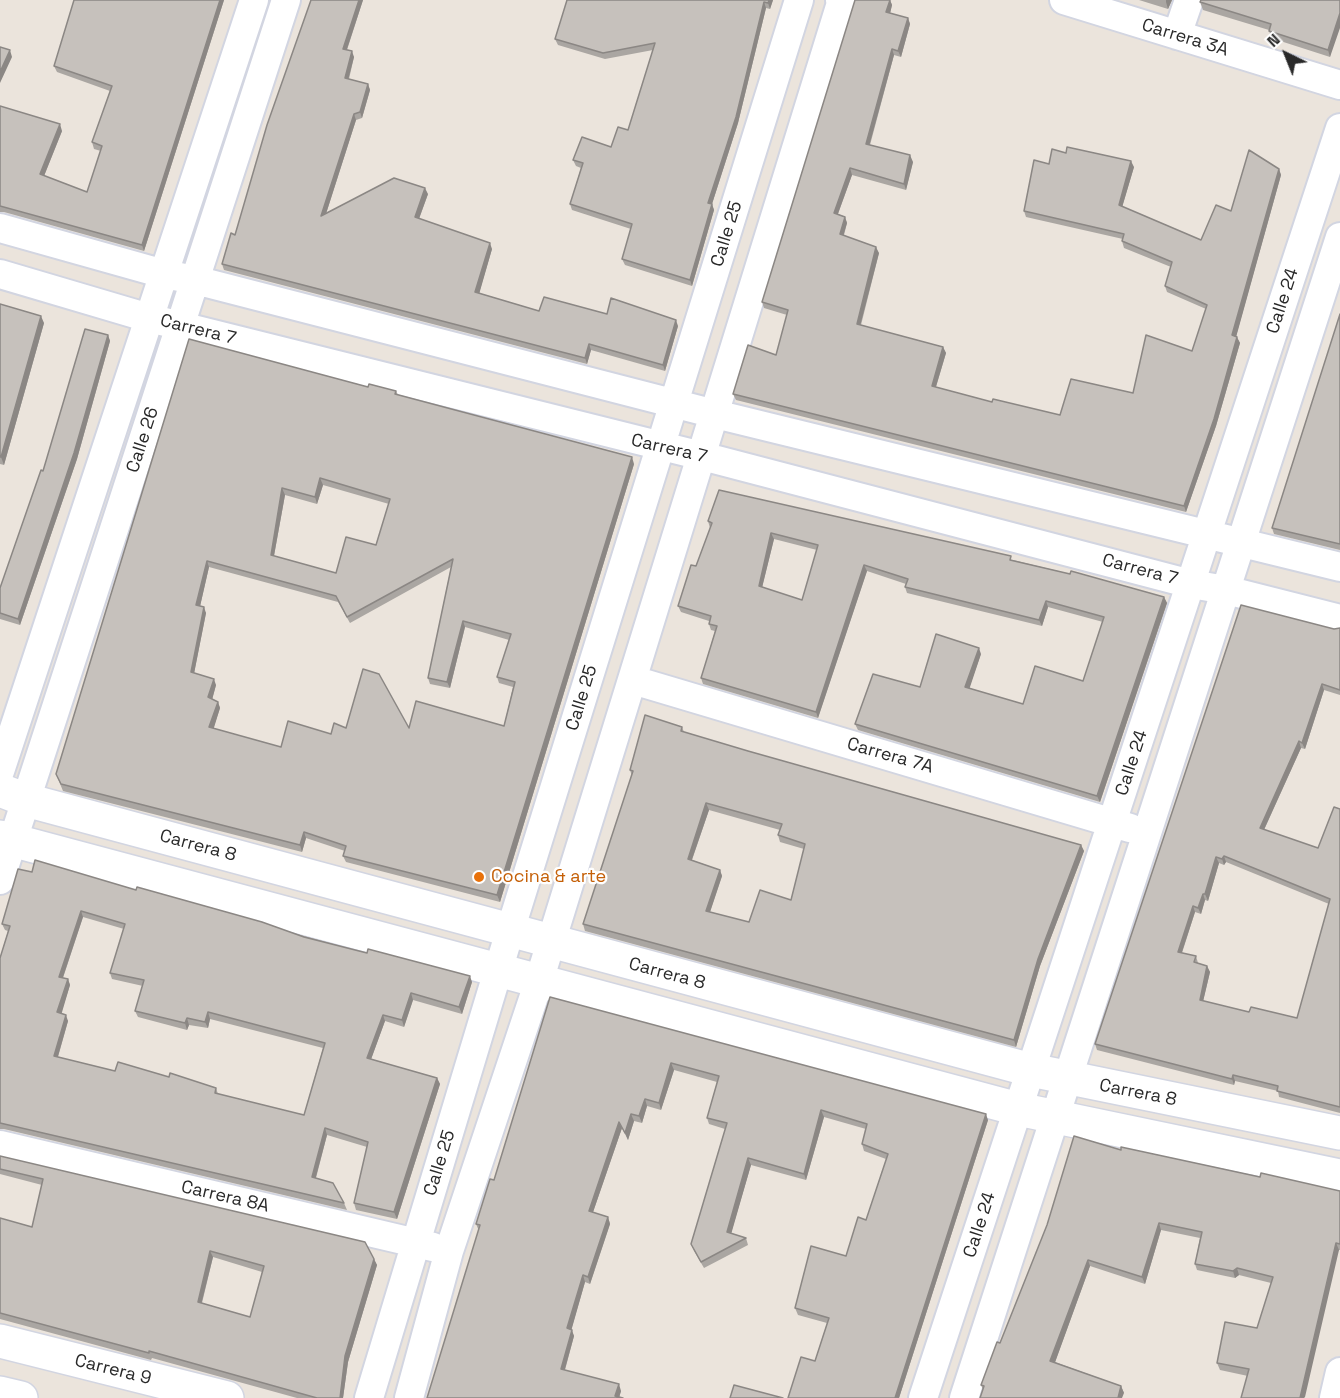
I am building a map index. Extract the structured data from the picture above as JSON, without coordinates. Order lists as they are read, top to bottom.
{
  "streets": {
    "street": [
      "Carrera 3A",
      "Calle 25",
      "Calle 24",
      "Carrera 7",
      "Calle 26",
      "Carrera 7A",
      "Carrera 8",
      "Carrera 8A",
      "Carrera 9"
    ]
  },
  "crossings": [
    ["Calle 25", "Carrera 7"],
    ["Calle 25", "Carrera 7A"],
    ["Calle 25", "Carrera 8"],
    ["Calle 25", "Carrera 8A"],
    ["Calle 24", "Carrera 7"],
    ["Calle 24", "Carrera 7A"],
    ["Calle 24", "Carrera 8"],
    ["Carrera 7", "Calle 26"],
    ["Calle 26", "Carrera 8"]
  ],
  "places": ["Cocina & arte"],
  "north": "top left"
}
